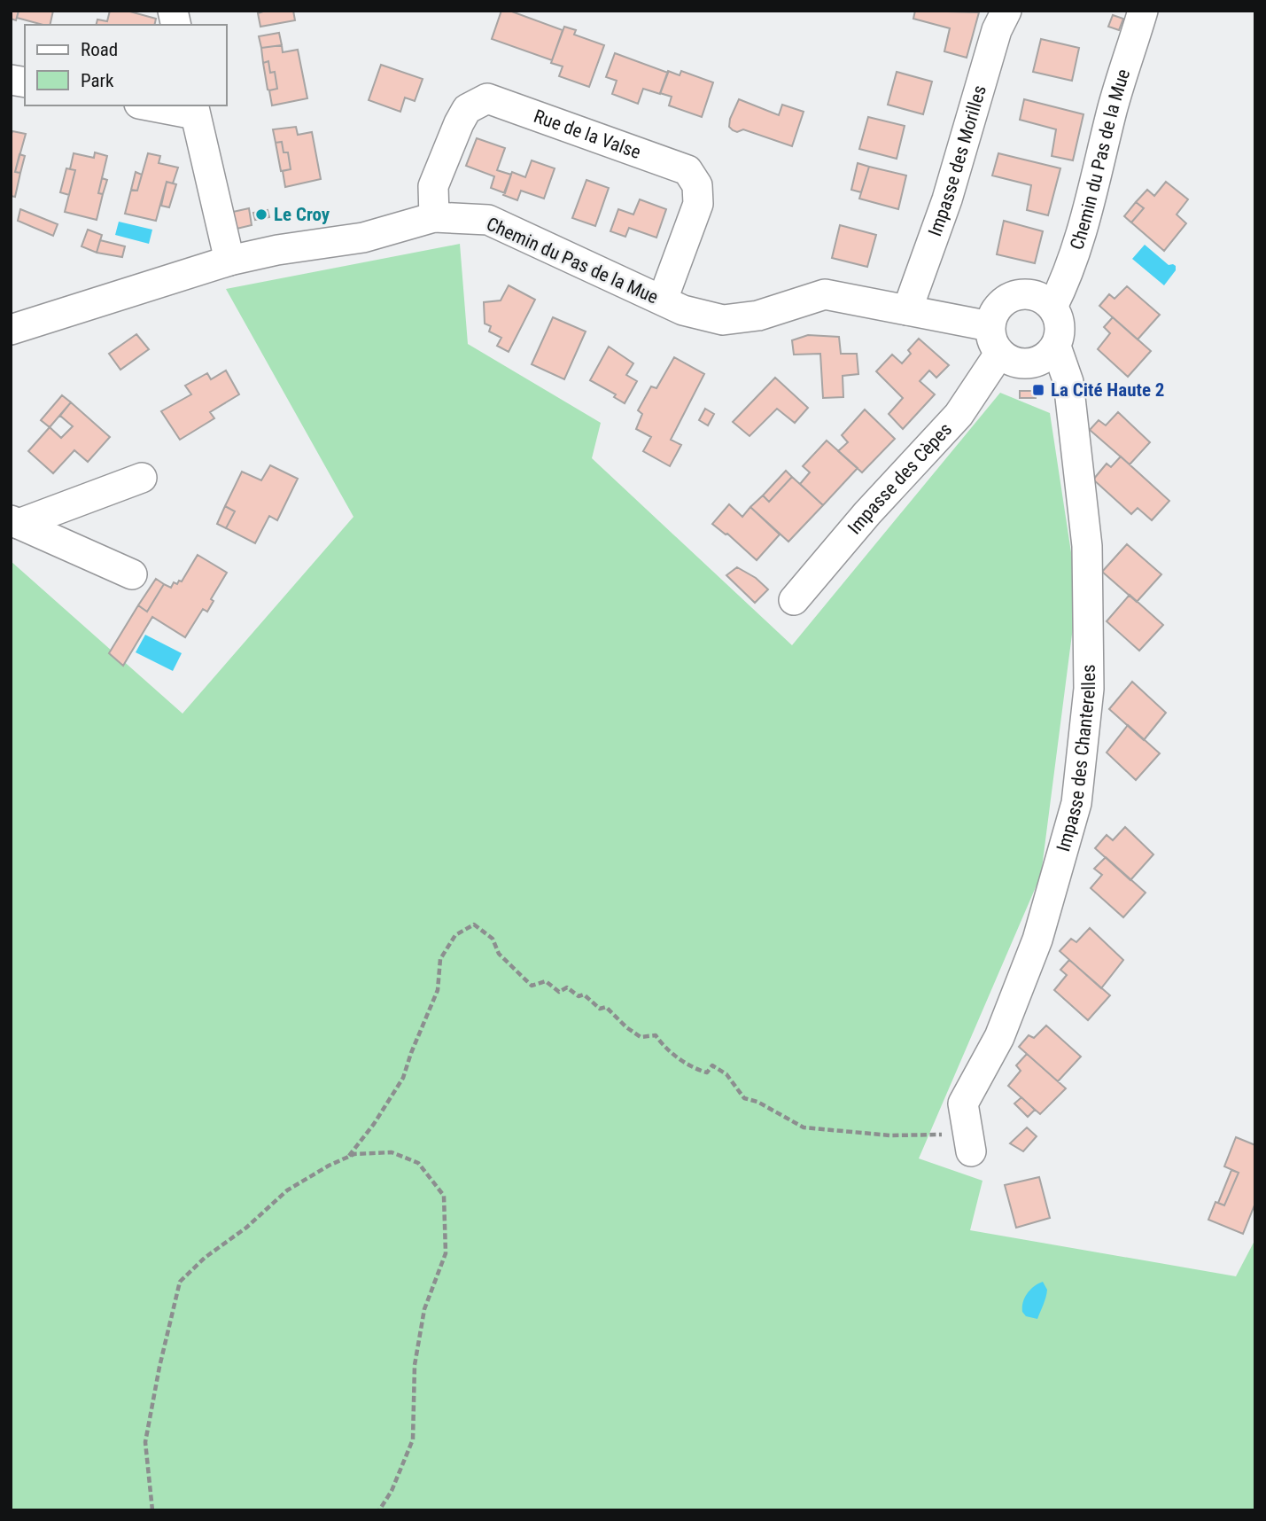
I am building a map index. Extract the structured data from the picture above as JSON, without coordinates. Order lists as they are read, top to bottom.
{
  "streets": {
    "street": [
      "Rue de la Valse",
      "Chemin du Pas de la Mue",
      "Impasse des Morilles",
      "Impasse des Cèpes",
      "Impasse des Chanterelles"
    ]
  },
  "crossings": [
    ["Rue de la Valse", "Chemin du Pas de la Mue"],
    ["Chemin du Pas de la Mue", "Impasse des Morilles"],
    ["Chemin du Pas de la Mue", "Impasse des Cèpes"],
    ["Chemin du Pas de la Mue", "Impasse des Chanterelles"],
    ["Impasse des Cèpes", "Impasse des Chanterelles"]
  ],
  "places": {
    "other": ["Le Croy"],
    "transit": ["La Cité Haute 2"]
  },
  "legend": ["Road", "Park"]
}
